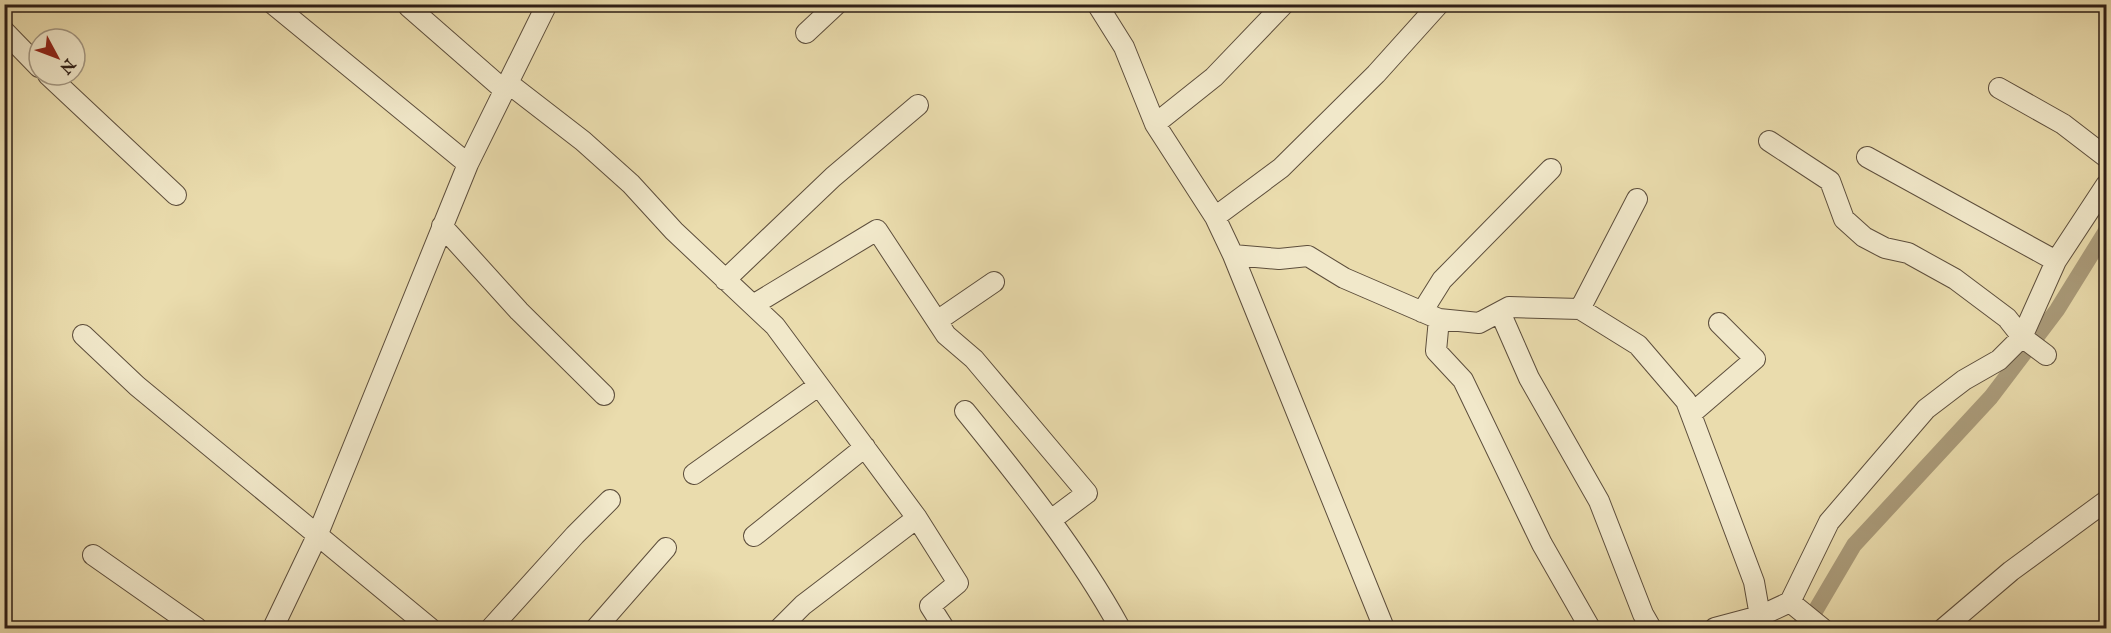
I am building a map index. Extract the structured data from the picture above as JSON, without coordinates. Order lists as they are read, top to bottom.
{
  "north": "bottom right"
}
